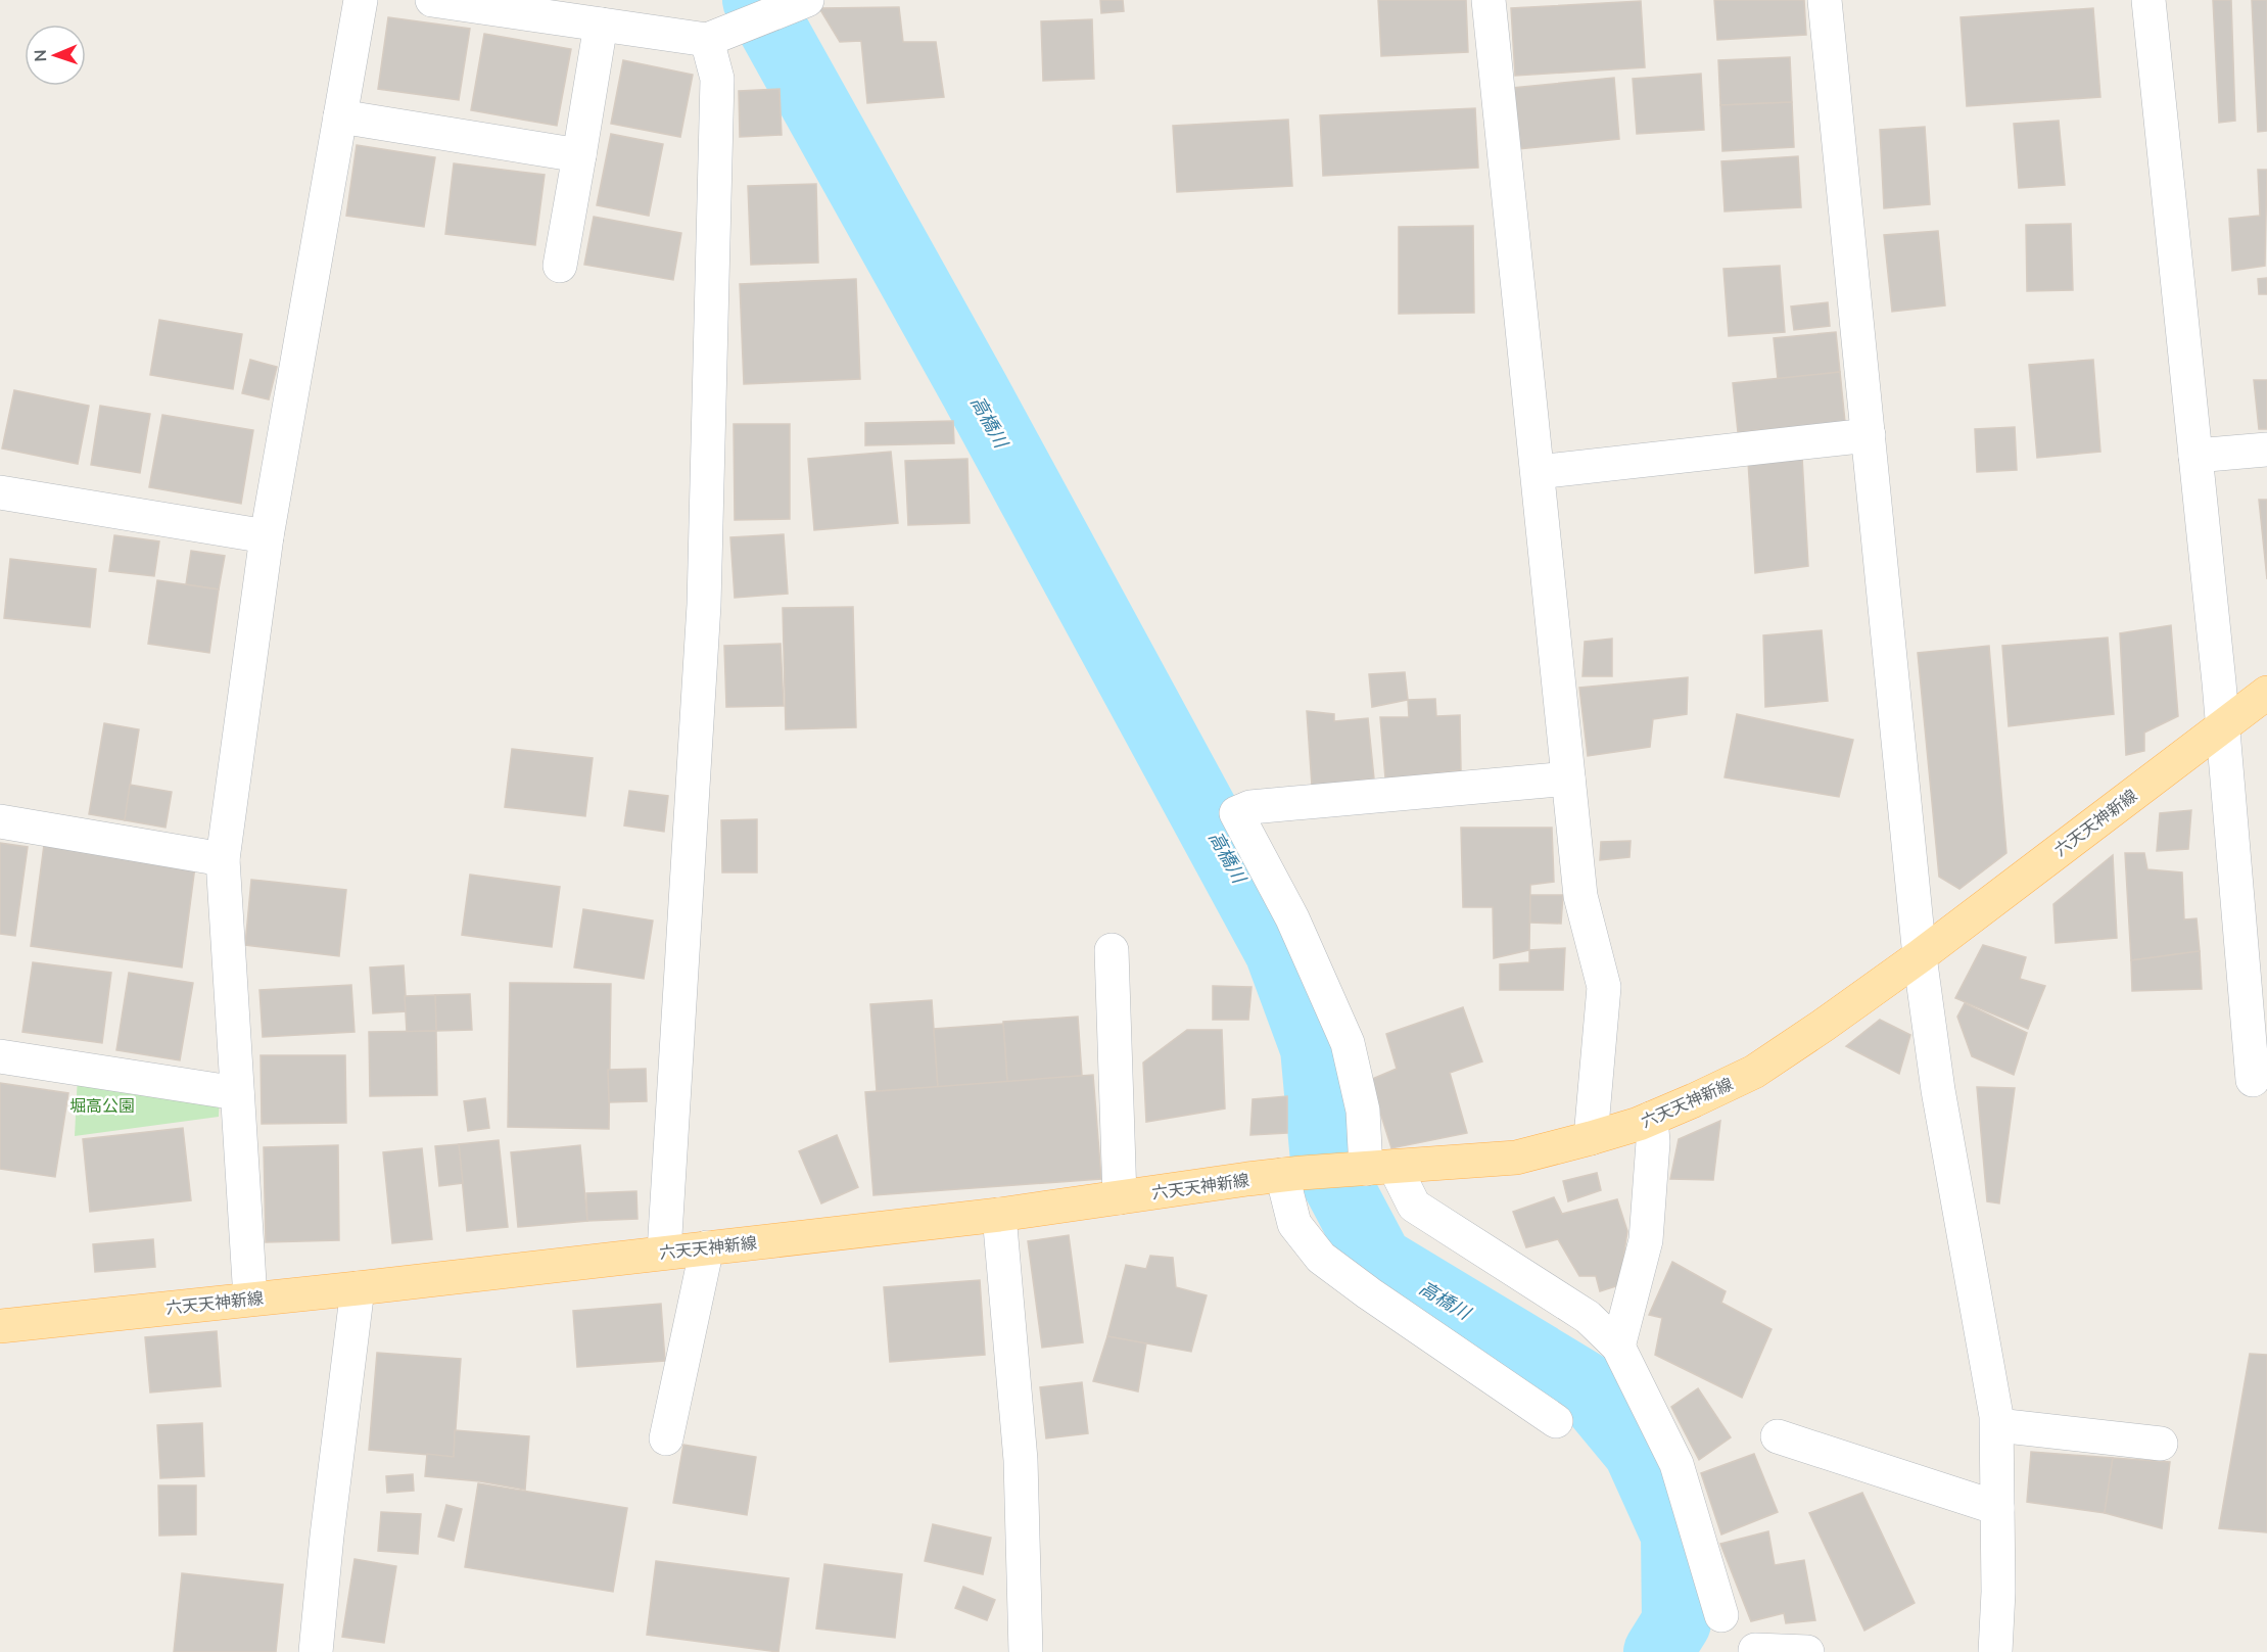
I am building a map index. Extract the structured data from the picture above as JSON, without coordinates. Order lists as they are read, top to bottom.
{
  "streets": {
    "main road": ["六天天神新線"]
  },
  "water": ["高橋川"],
  "parks": ["堀高公園"],
  "north": "left"
}
